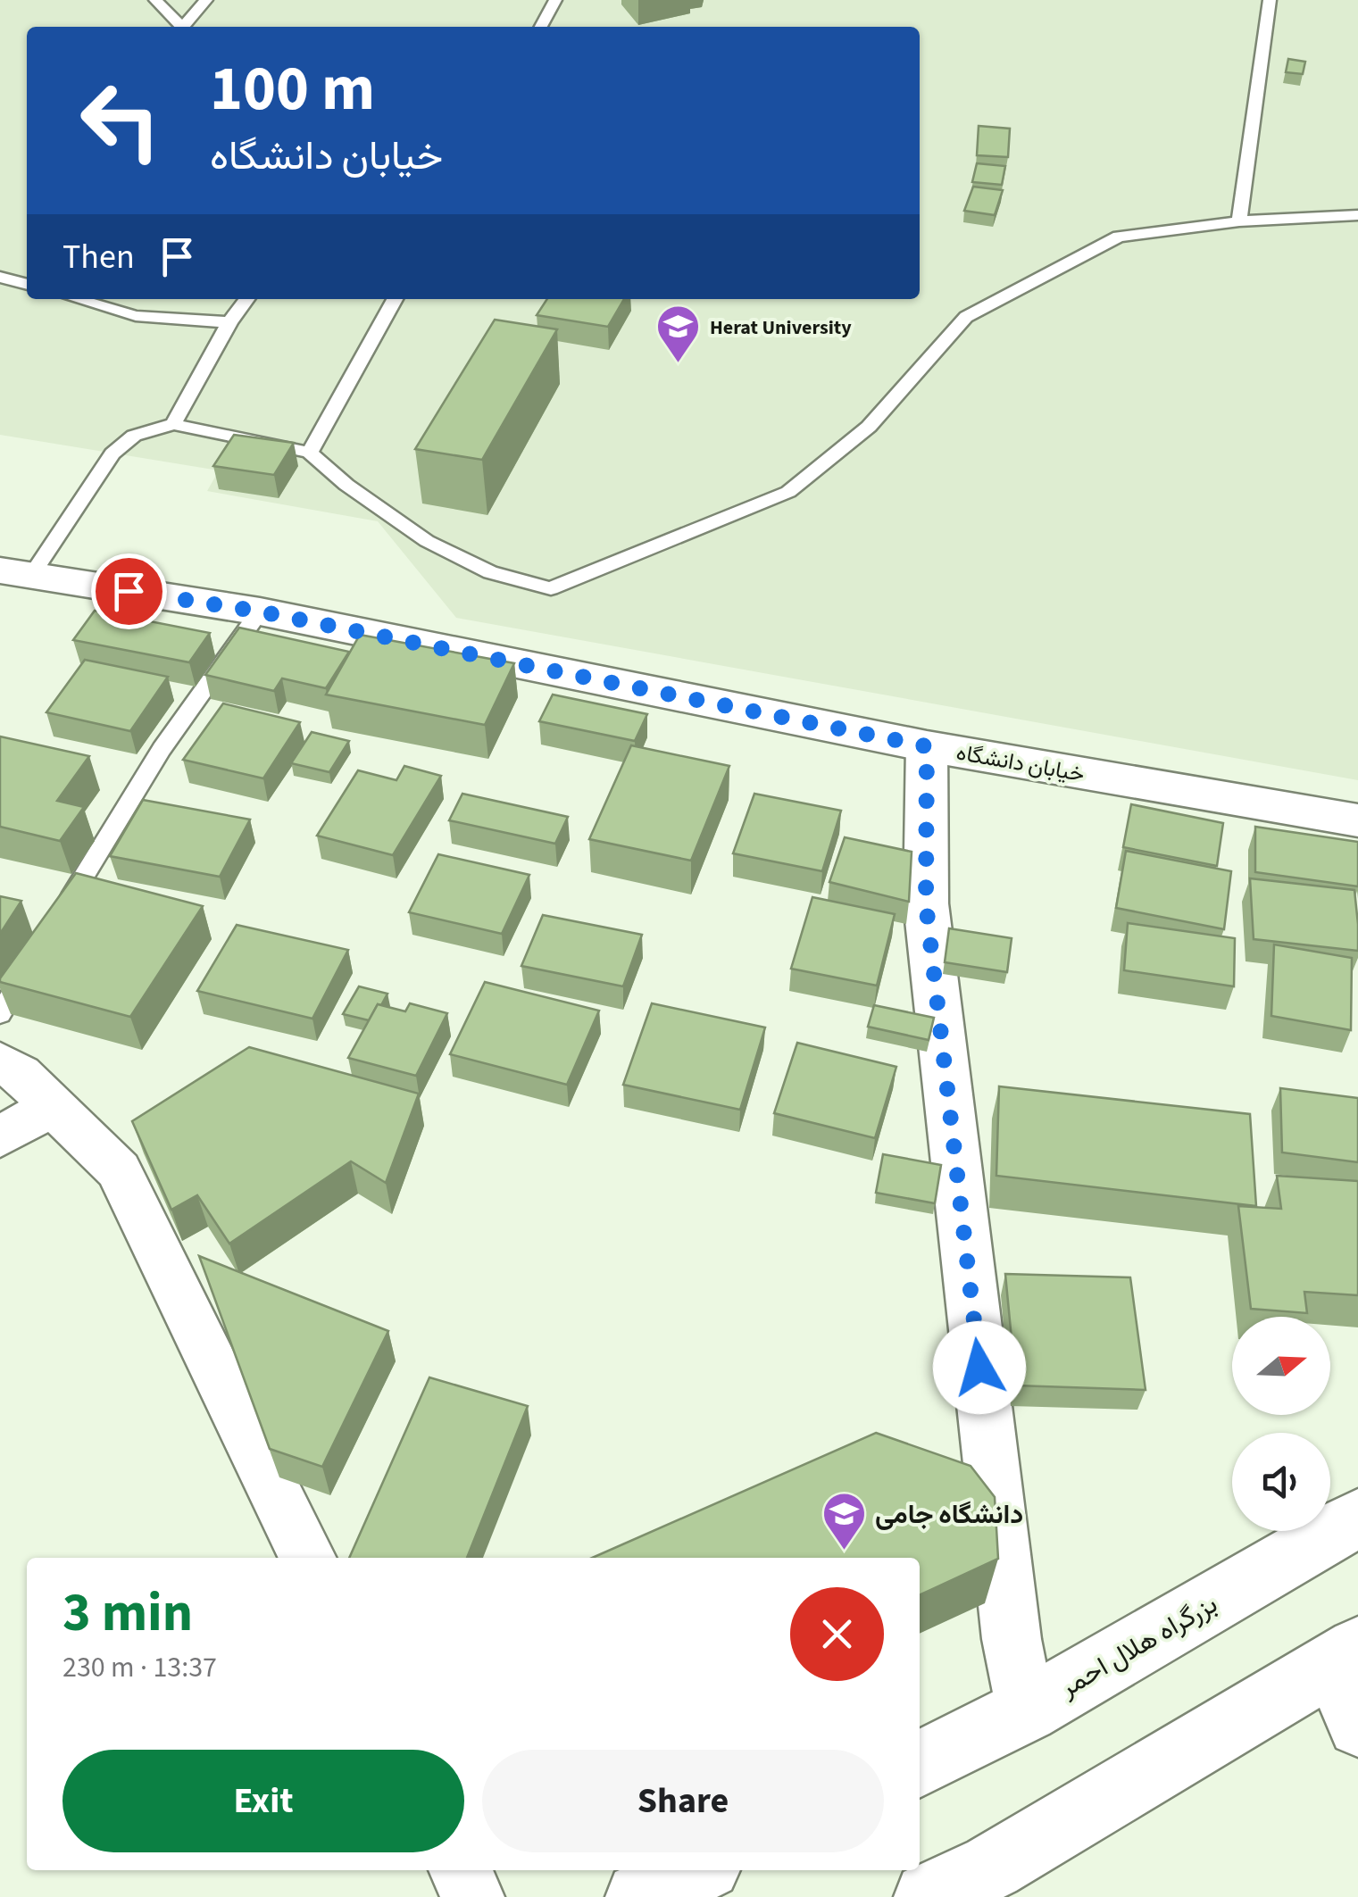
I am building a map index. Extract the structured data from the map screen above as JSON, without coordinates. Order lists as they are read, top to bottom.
{
  "streets": {
    "main road": ["خیابان دانشگاه", "بزرگراه هلال احمر"]
  },
  "places": {
    "school or university": ["Herat University", "دانشگاه جامی"]
  },
  "north": "right",
  "page": {
    "turn": ["100 m", "خیابان دانشگاه"],
    "then": "Then",
    "heading": ["3 min", "230 m · 13:37"],
    "buttons": ["Exit", "Share"]
  }
}
